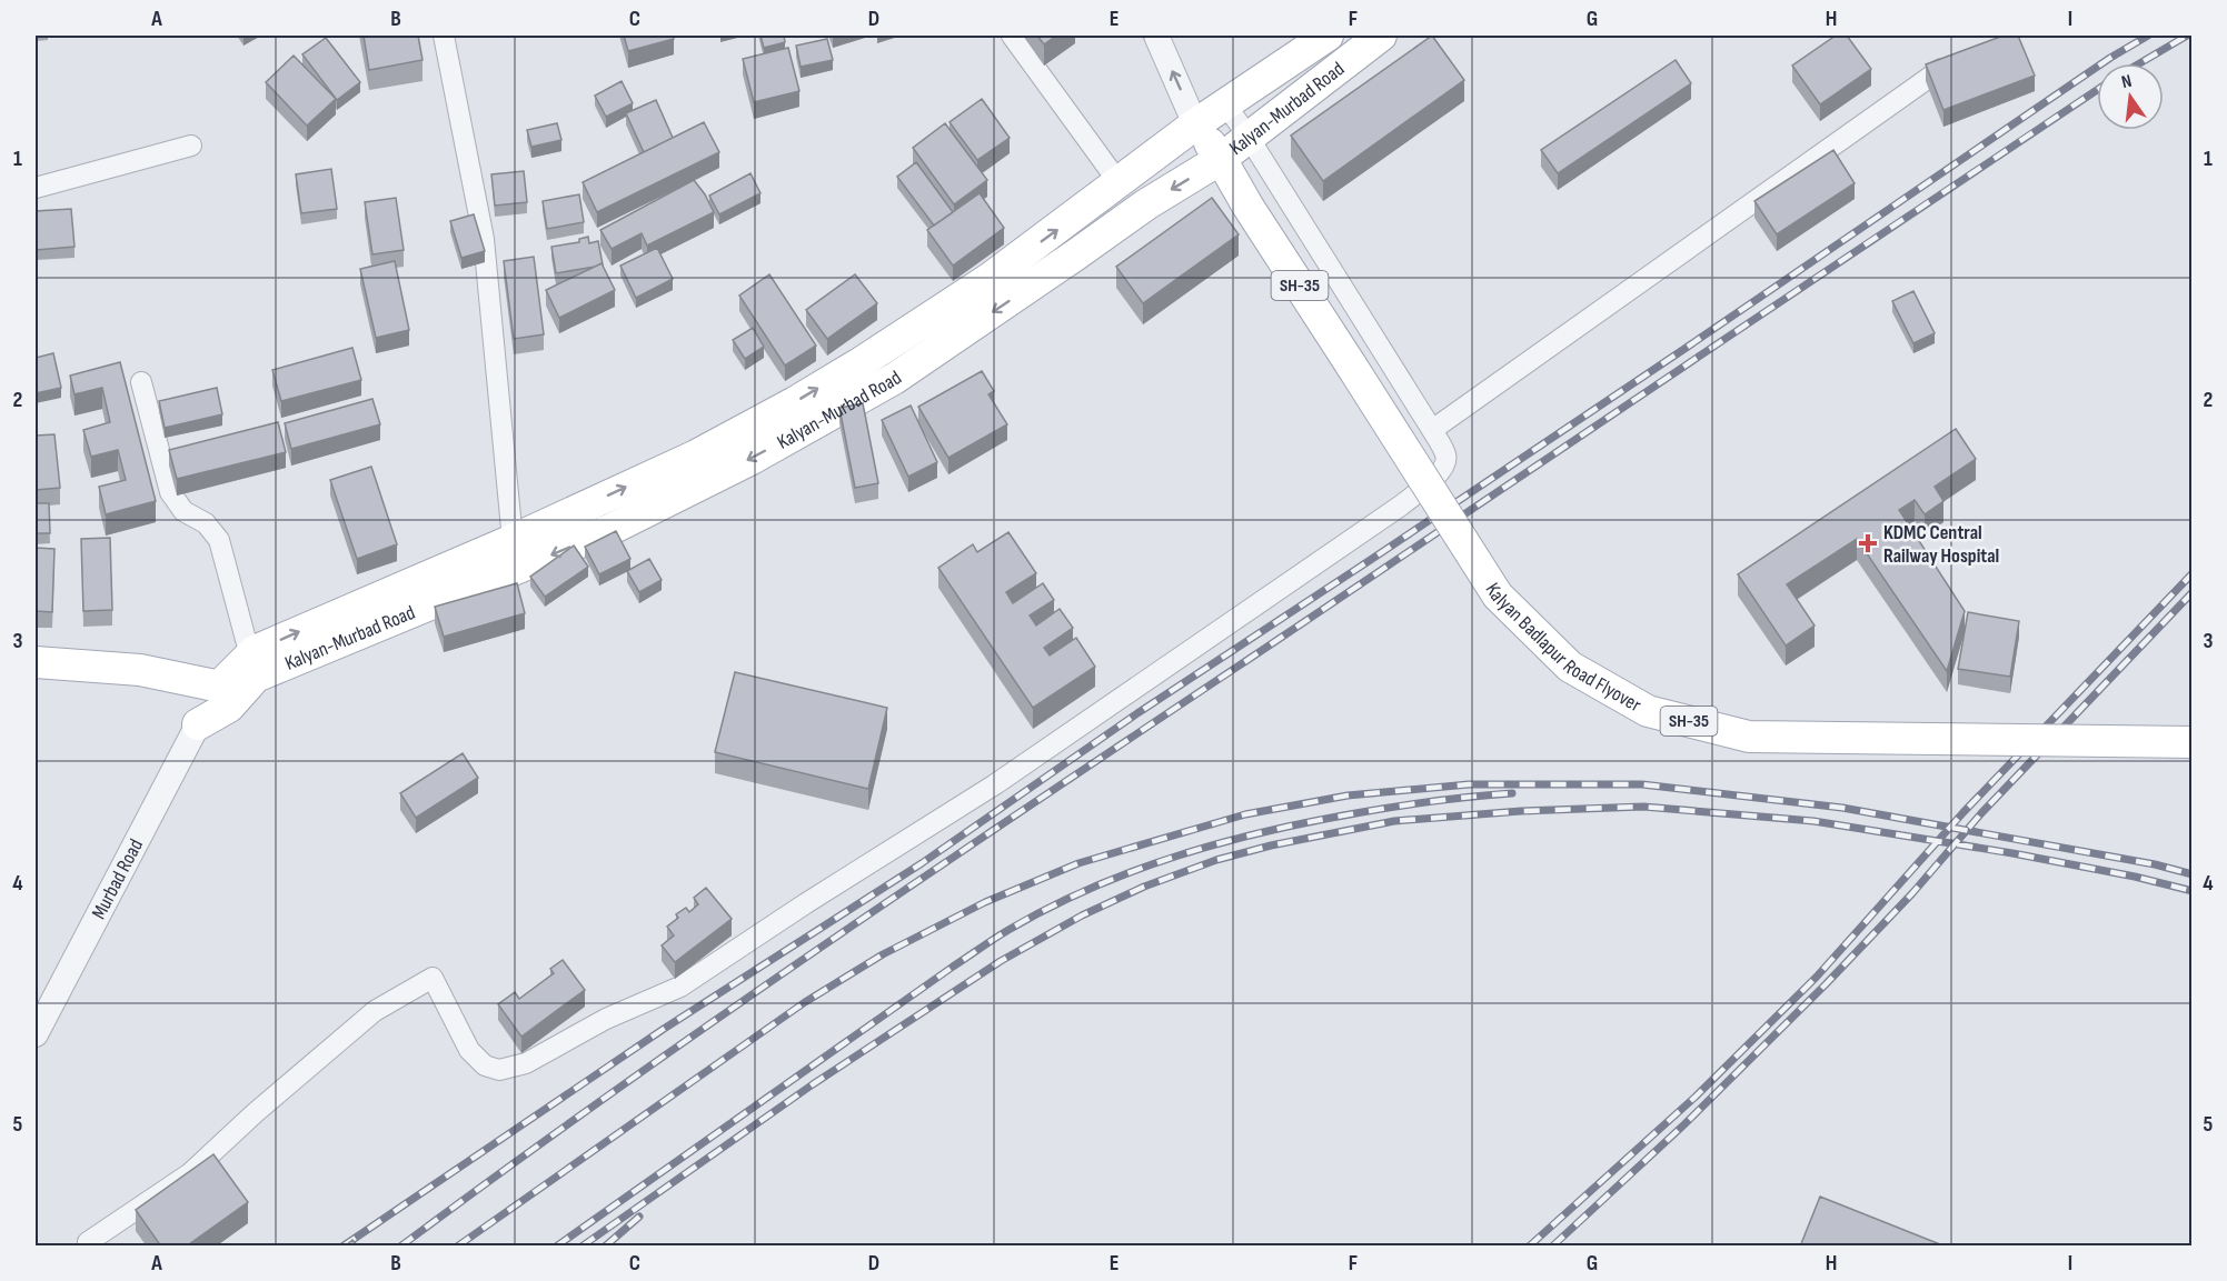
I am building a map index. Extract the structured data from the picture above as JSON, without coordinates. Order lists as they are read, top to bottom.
{
  "streets": {
    "main road": ["Kalyan-Murbad Road", "SH-35", "Kalyan Badlapur Road Flyover"],
    "street": ["Murbad Road"]
  },
  "crossings": [
    ["Kalyan-Murbad Road", "SH-35"],
    ["Kalyan-Murbad Road", "Kalyan Badlapur Road Flyover"],
    ["Kalyan-Murbad Road", "Murbad Road"],
    ["SH-35", "Kalyan Badlapur Road Flyover"]
  ],
  "places": {
    "health": ["KDMC Central Railway Hospital"]
  },
  "north": "top",
  "grid": {
    "columns": [
      "A",
      "B",
      "C",
      "D",
      "E",
      "F",
      "G",
      "H",
      "I"
    ],
    "rows": [
      "1",
      "2",
      "3",
      "4",
      "5"
    ]
  }
}
